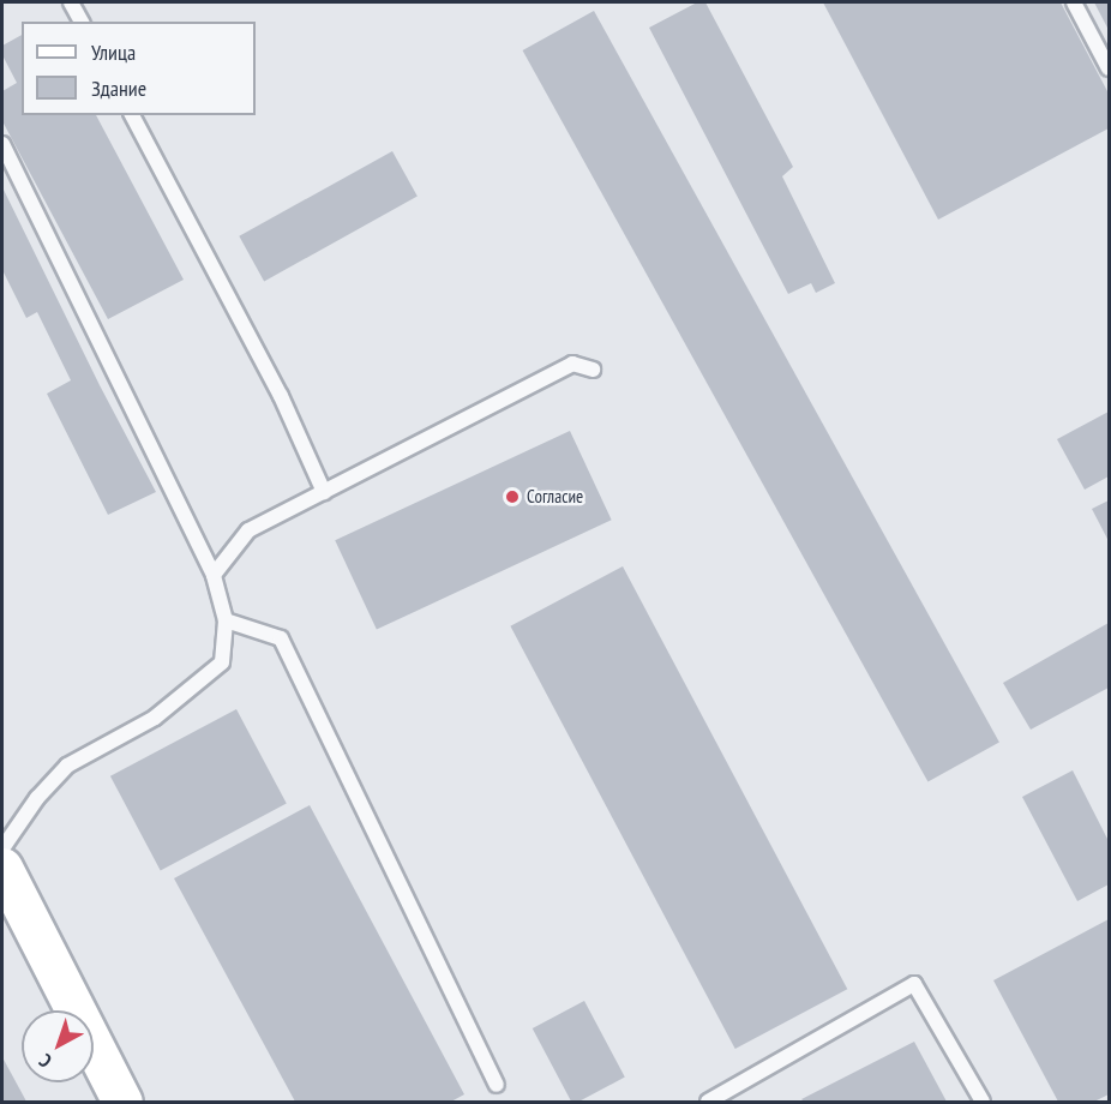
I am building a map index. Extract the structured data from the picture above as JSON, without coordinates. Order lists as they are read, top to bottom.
{
  "places": ["Согласие"],
  "legend": ["Улица", "Здание"],
  "north": "bottom left"
}
